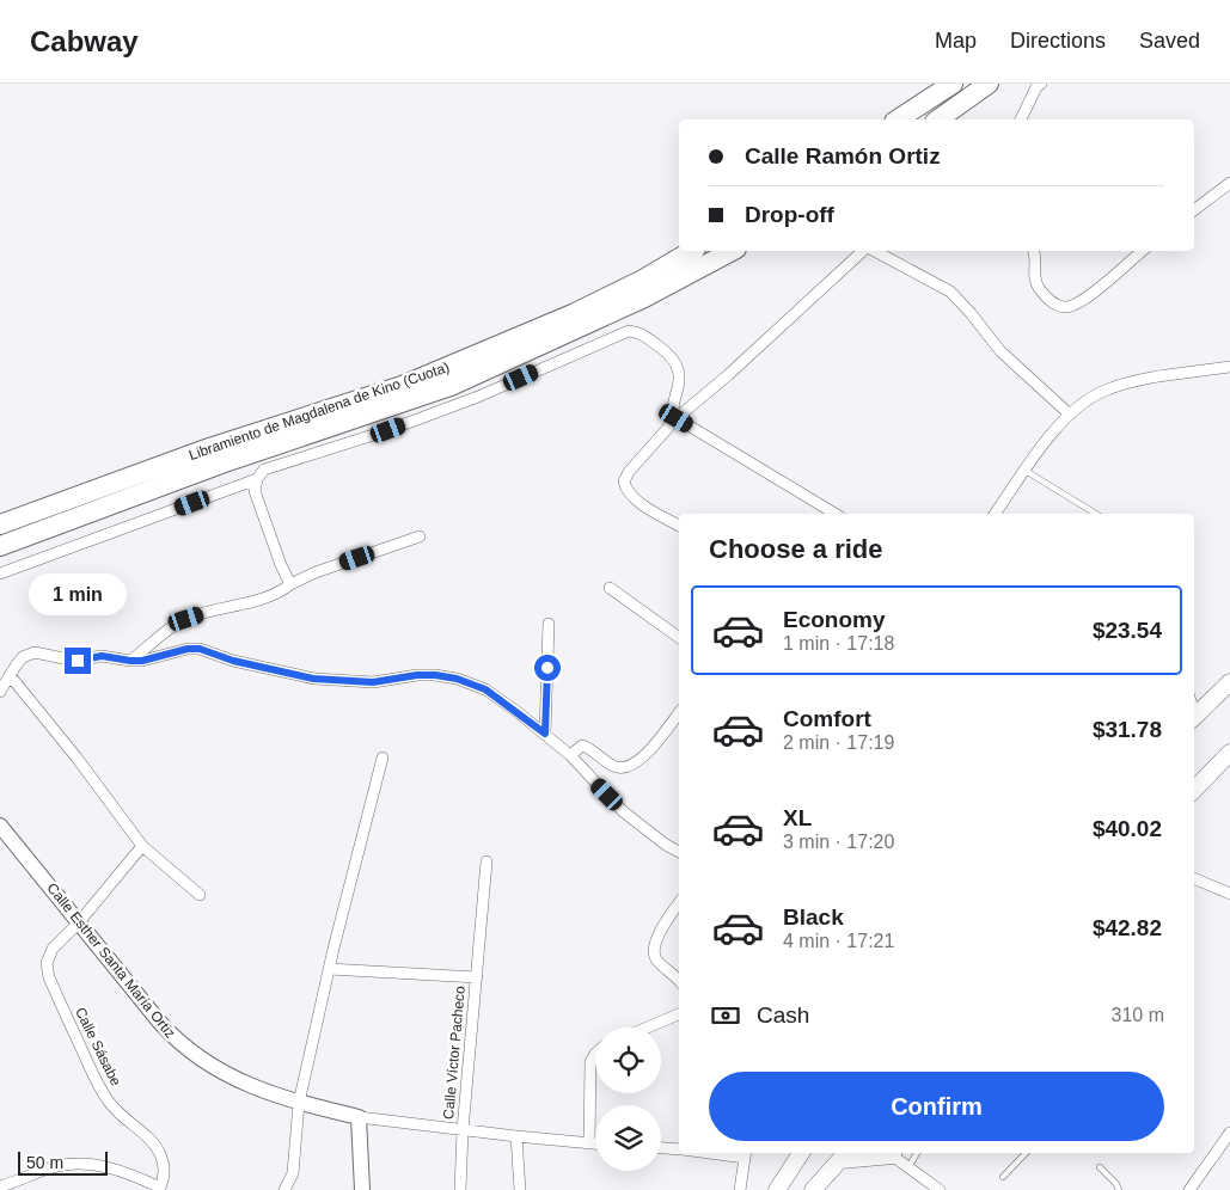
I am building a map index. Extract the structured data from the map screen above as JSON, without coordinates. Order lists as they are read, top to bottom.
{
  "streets": {
    "highway": ["Libramiento de Magdalena de Kino (Cuota)"],
    "street": ["Calle Esther Santa María Ortiz", "Calle Sásabe", "Calle Víctor Pacheco"]
  },
  "crossings": [
    ["Calle Esther Santa María Ortiz", "Calle Sásabe"],
    ["Calle Esther Santa María Ortiz", "Calle Víctor Pacheco"]
  ],
  "scale_bar": "50 m",
  "page": {
    "header": "Cabway",
    "nav": ["Map", "Directions", "Saved"],
    "banner": ["Calle Ramón Ortiz", "Drop-off"],
    "heading": "Choose a ride",
    "bubble": "1 min",
    "list": [
      {
        "name": "Economy",
        "note": "1 min · 17:18",
        "value": "$23.54"
      },
      {
        "name": "Comfort",
        "note": "2 min · 17:19",
        "value": "$31.78"
      },
      {
        "name": "XL",
        "note": "3 min · 17:20",
        "value": "$40.02"
      },
      {
        "name": "Black",
        "note": "4 min · 17:21",
        "value": "$42.82"
      }
    ],
    "pay": ["Cash", "310 m"],
    "buttons": "Confirm",
    "scale": "50 m"
  }
}
